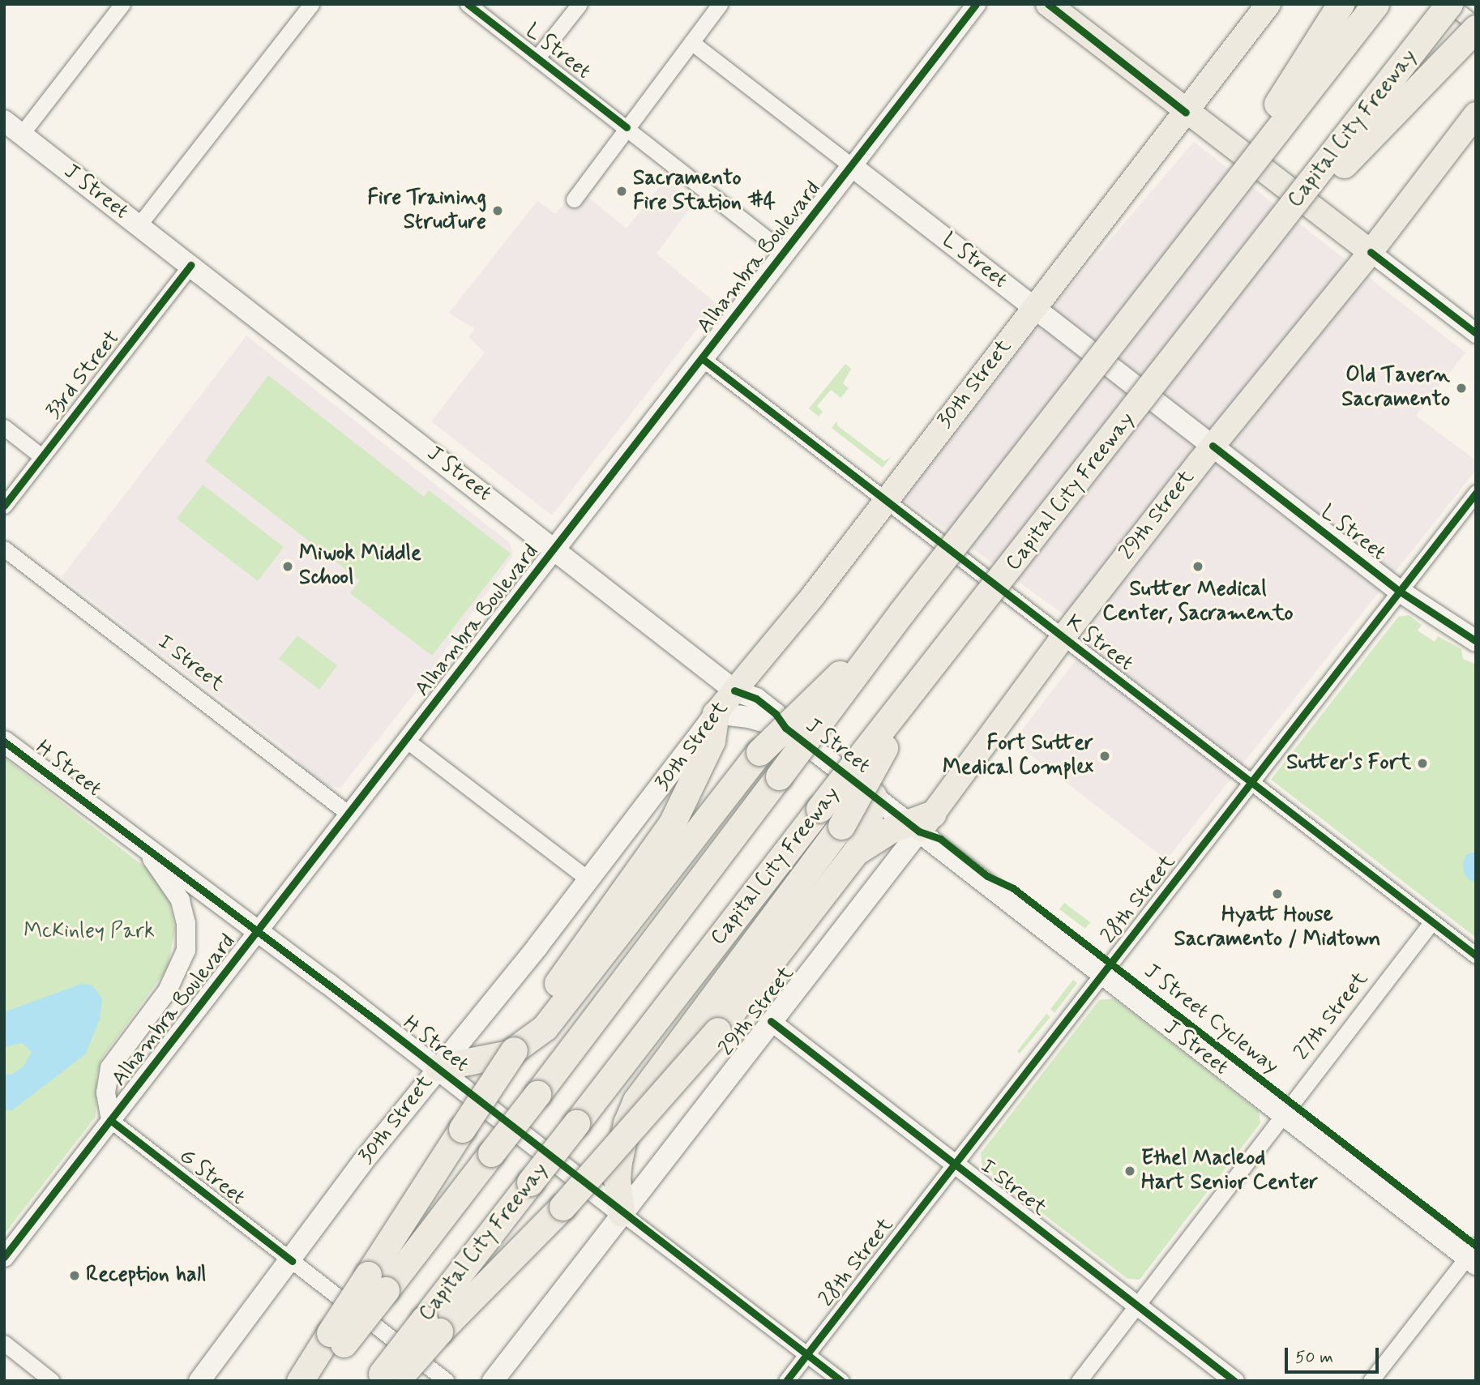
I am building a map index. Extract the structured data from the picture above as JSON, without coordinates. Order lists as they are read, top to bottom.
{
  "streets": {
    "highway": ["Capital City Freeway"],
    "main road": [
      "L Street",
      "J Street",
      "Alhambra Boulevard",
      "30th Street",
      "29th Street",
      "H Street"
    ],
    "street": [
      "33rd Street",
      "K Street",
      "I Street",
      "28th Street",
      "27th Street",
      "G Street"
    ],
    "cycle path": ["J Street Cycleway"]
  },
  "crossings": [
    ["L Street", "Alhambra Boulevard"],
    ["L Street", "30th Street"],
    ["L Street", "29th Street"],
    ["L Street", "28th Street"],
    ["J Street", "Alhambra Boulevard"],
    ["J Street", "33rd Street"],
    ["J Street", "30th Street"],
    ["J Street", "29th Street"],
    ["J Street", "28th Street"],
    ["J Street", "27th Street"],
    ["Alhambra Boulevard", "K Street"],
    ["Alhambra Boulevard", "I Street"],
    ["Alhambra Boulevard", "H Street"],
    ["Alhambra Boulevard", "G Street"],
    ["30th Street", "K Street"],
    ["30th Street", "H Street"],
    ["30th Street", "G Street"],
    ["29th Street", "K Street"],
    ["29th Street", "I Street"],
    ["29th Street", "H Street"],
    ["K Street", "28th Street"],
    ["K Street", "27th Street"],
    ["I Street", "28th Street"],
    ["I Street", "27th Street"],
    ["H Street", "28th Street"]
  ],
  "parks": ["McKinley Park"],
  "places": [
    "Sacramento Fire Station #4",
    "Fire Training Structure",
    "Old Tavern Sacramento",
    "Miwok Middle School",
    "Sutter Medical Center, Sacramento",
    "Fort Sutter Medical Complex",
    "Sutter's Fort",
    "Hyatt House Sacramento / Midtown",
    "Ethel Macleod Hart Senior Center",
    "Reception hall"
  ],
  "scale_bar": "50 m"
}
